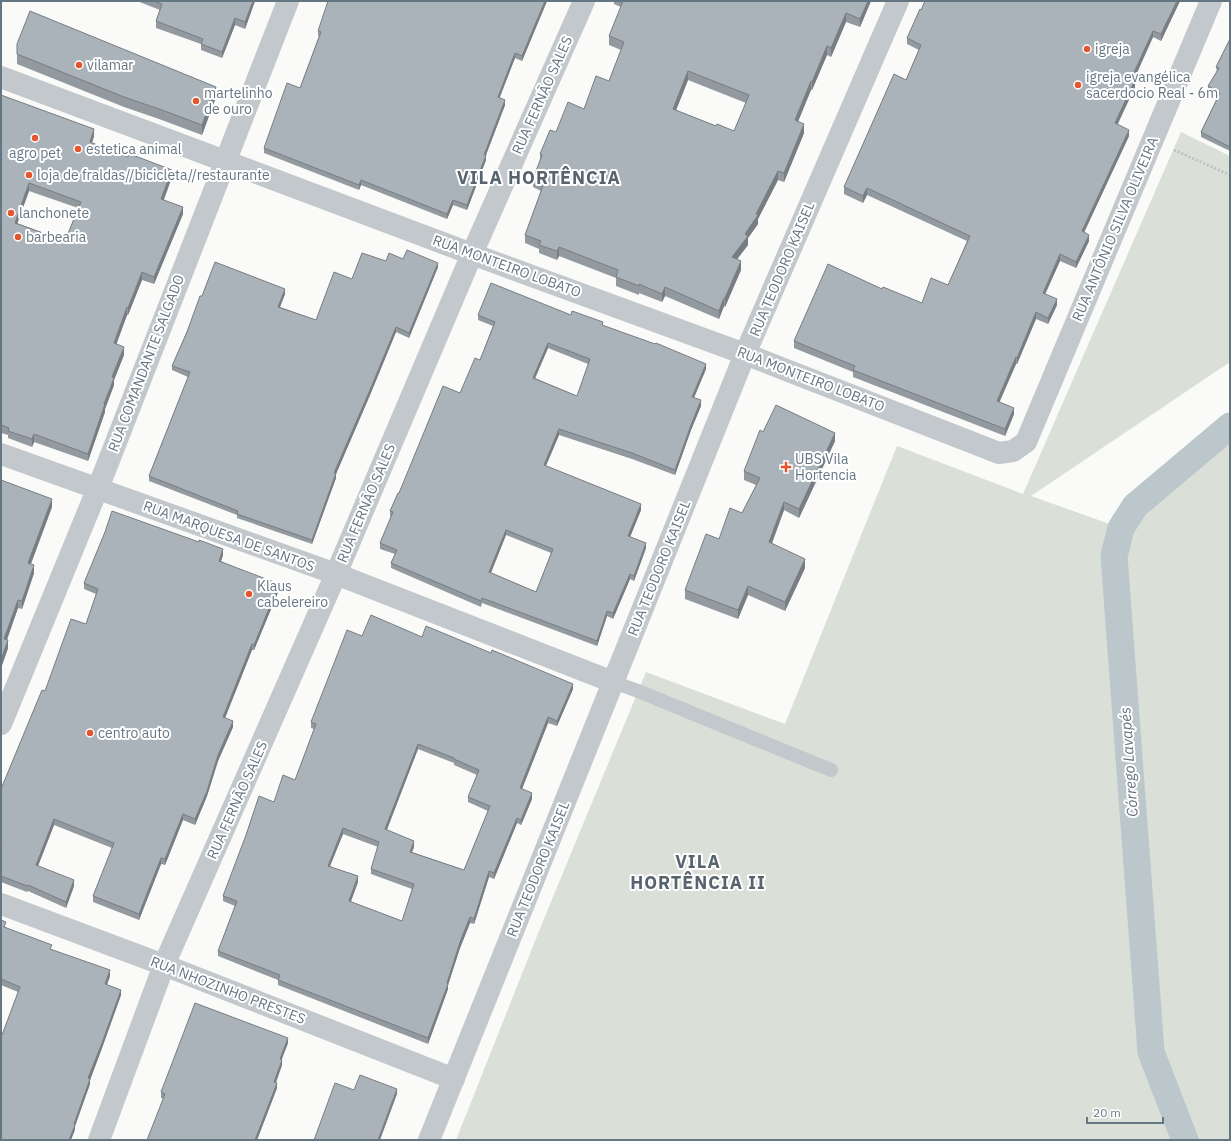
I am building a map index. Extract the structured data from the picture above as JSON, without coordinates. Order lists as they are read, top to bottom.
{
  "streets": {
    "street": [
      "RUA FERNÃO SALES",
      "RUA ANTÔNIO SILVA OLIVEIRA",
      "RUA MONTEIRO LOBATO",
      "RUA TEODORO KAISEL",
      "RUA COMANDANTE SALGADO",
      "RUA MARQUESA DE SANTOS",
      "RUA NHOZINHO PRESTES"
    ]
  },
  "crossings": [
    ["RUA FERNÃO SALES", "RUA MONTEIRO LOBATO"],
    ["RUA FERNÃO SALES", "RUA MARQUESA DE SANTOS"],
    ["RUA FERNÃO SALES", "RUA NHOZINHO PRESTES"],
    ["RUA ANTÔNIO SILVA OLIVEIRA", "RUA MONTEIRO LOBATO"],
    ["RUA MONTEIRO LOBATO", "RUA TEODORO KAISEL"],
    ["RUA MONTEIRO LOBATO", "RUA COMANDANTE SALGADO"],
    ["RUA TEODORO KAISEL", "RUA MARQUESA DE SANTOS"],
    ["RUA TEODORO KAISEL", "RUA NHOZINHO PRESTES"],
    ["RUA COMANDANTE SALGADO", "RUA MARQUESA DE SANTOS"]
  ],
  "districts": ["VILA HORTÊNCIA", "VILA HORTÊNCIA II"],
  "water": ["Córrego Lavapés"],
  "places": {
    "other": [
      "igreja",
      "vilamar",
      "igreja evangélica sacerdocio Real - 6m",
      "martelinho de ouro",
      "agro pet",
      "estetica animal",
      "loja de fraldas//bicicleta//restaurante",
      "lanchonete",
      "barbearia",
      "Klaus cabelereiro",
      "centro auto"
    ],
    "health": ["UBS Vila Hortencia"]
  },
  "scale_bar": "20 m"
}
